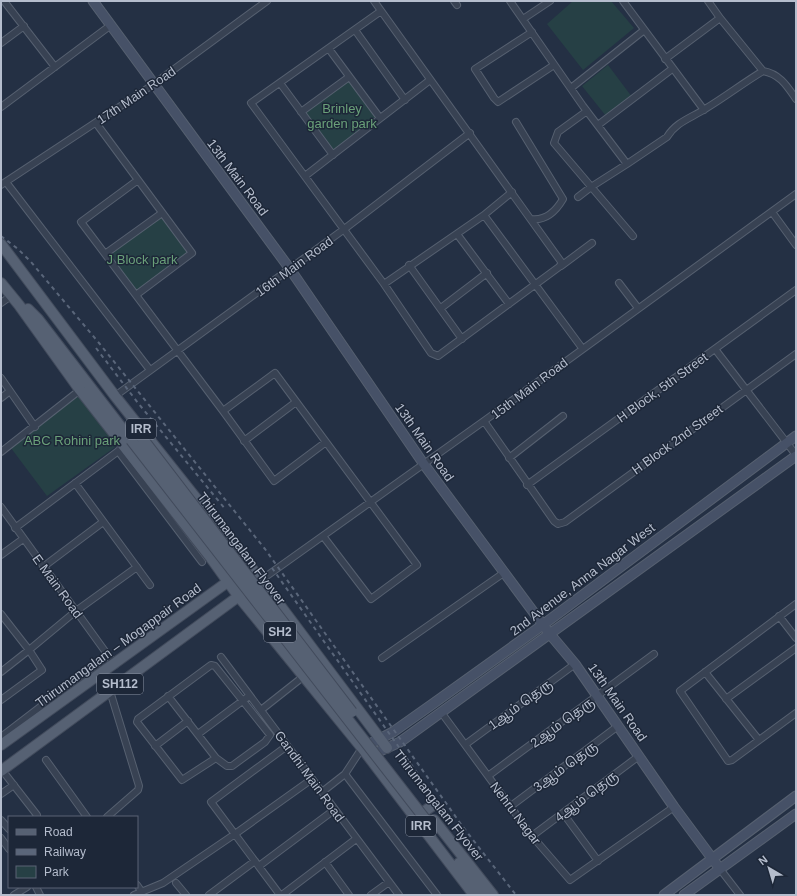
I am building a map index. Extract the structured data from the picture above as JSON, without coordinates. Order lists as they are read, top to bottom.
{
  "streets": {
    "main road": [
      "IRR",
      "Thirumangalam Flyover",
      "SH2",
      "Thirumangalam – Mogappair Road",
      "SH112"
    ],
    "street": [
      "17th Main Road",
      "13th Main Road",
      "16th Main Road",
      "H Block, 5th Street",
      "15th Main Road",
      "H Block 2nd Street",
      "2nd Avenue, Anna Nagar West",
      "E Main Road",
      "1ஆம் தெரு",
      "2ஆம் தெரு",
      "3ஆம் தெரு",
      "Gandhi Main Road",
      "4ஆம் தெரு",
      "Nehru Nagar"
    ]
  },
  "crossings": [
    ["17th Main Road", "13th Main Road"],
    ["13th Main Road", "16th Main Road"],
    ["13th Main Road", "15th Main Road"],
    ["13th Main Road", "2nd Avenue, Anna Nagar West"],
    ["13th Main Road", "1ஆம் தெரு"],
    ["13th Main Road", "2ஆம் தெரு"],
    ["13th Main Road", "3ஆம் தெரு"],
    ["13th Main Road", "4ஆம் தெரு"],
    ["16th Main Road", "IRR"],
    ["H Block, 5th Street", "H Block 2nd Street"],
    ["15th Main Road", "IRR"],
    ["15th Main Road", "SH112"],
    ["IRR", "Thirumangalam Flyover"],
    ["IRR", "2nd Avenue, Anna Nagar West"],
    ["IRR", "SH2"],
    ["IRR", "Thirumangalam – Mogappair Road"],
    ["IRR", "SH112"],
    ["Thirumangalam Flyover", "SH2"],
    ["2nd Avenue, Anna Nagar West", "Nehru Nagar"],
    ["E Main Road", "Thirumangalam – Mogappair Road"],
    ["1ஆம் தெரு", "Nehru Nagar"],
    ["2ஆம் தெரு", "Nehru Nagar"],
    ["3ஆம் தெரு", "Nehru Nagar"],
    ["4ஆம் தெரு", "Nehru Nagar"]
  ],
  "parks": ["Brinley garden park", "J Block park", "ABC Rohini park"],
  "legend": ["Road", "Railway", "Park"],
  "north": "top left"
}
